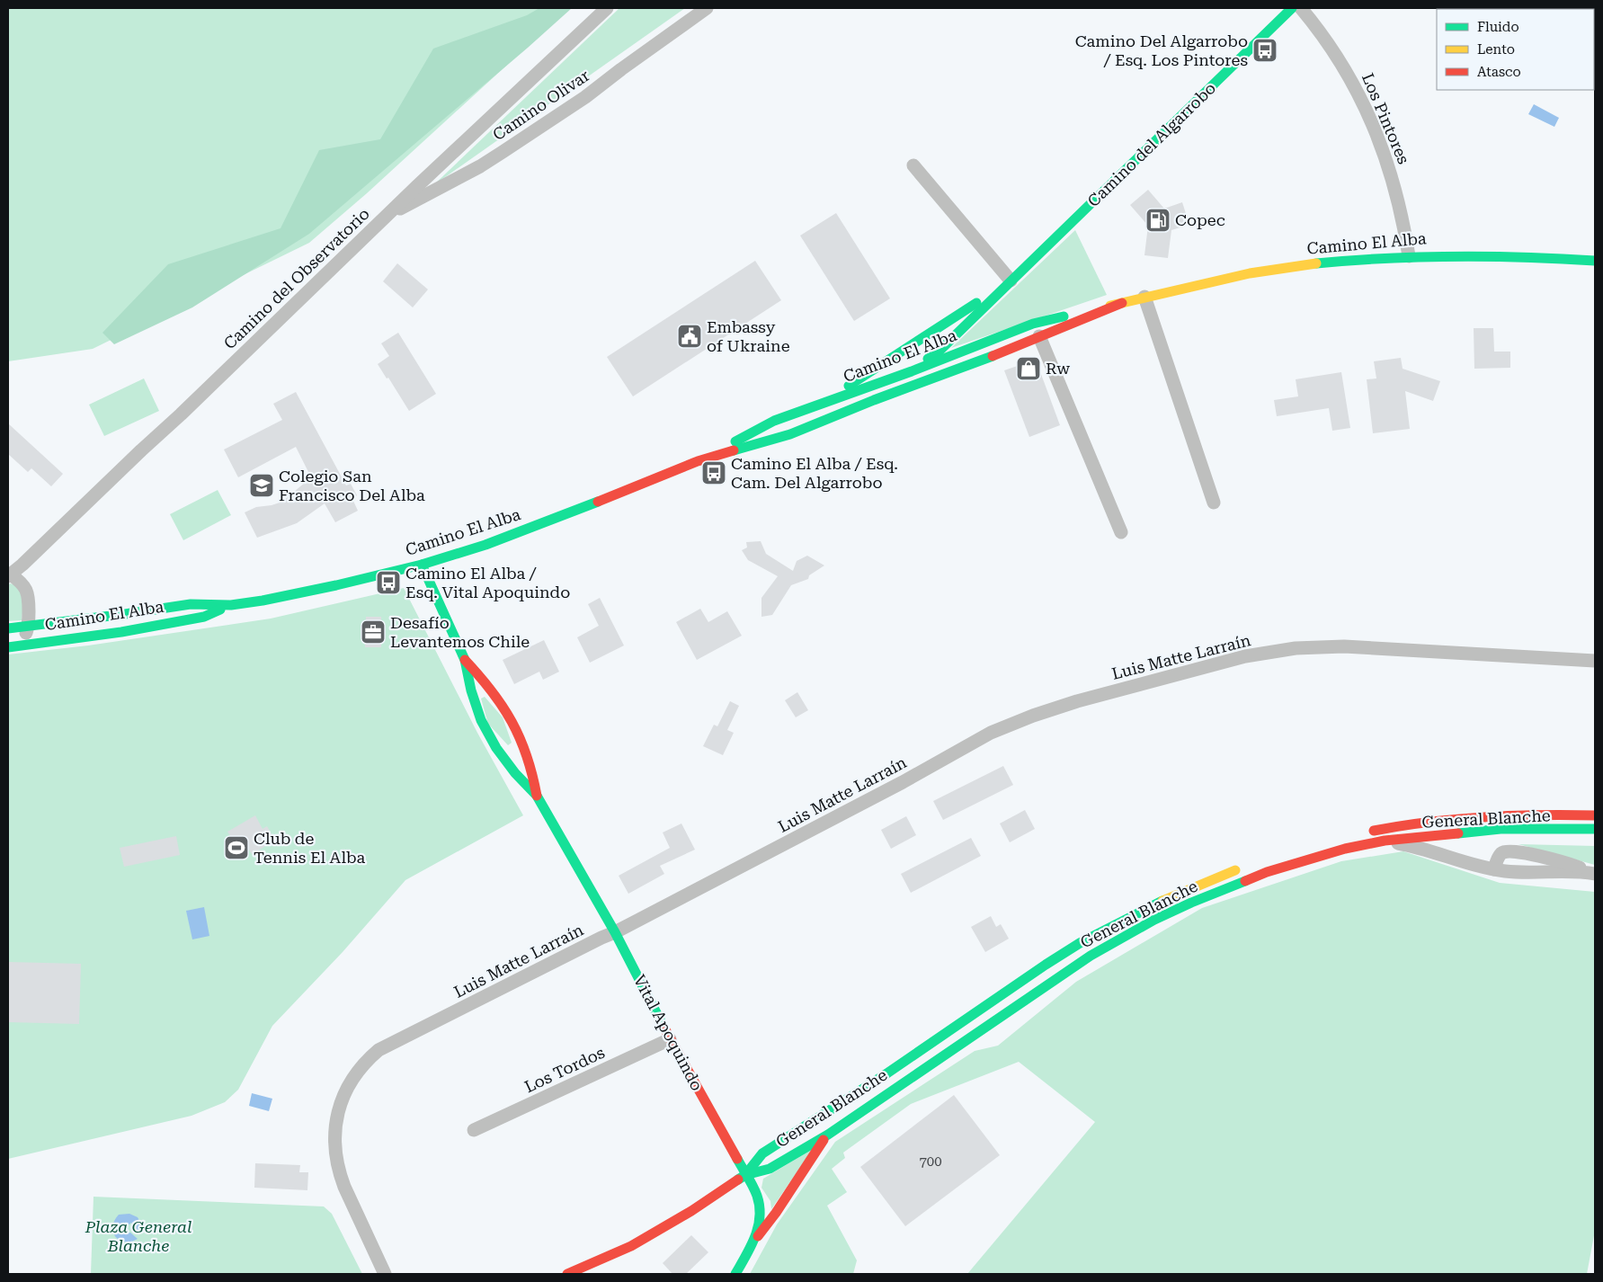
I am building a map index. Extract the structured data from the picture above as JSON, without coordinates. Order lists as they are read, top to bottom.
{
  "streets": {
    "main road": [
      "Camino del Algarrobo",
      "Camino El Alba",
      "General Blanche",
      "Vital Apoquindo"
    ],
    "street": [
      "Camino Olivar",
      "Los Pintores",
      "Camino del Observatorio",
      "Luis Matte Larraín",
      "Los Tordos"
    ]
  },
  "crossings": [
    ["Camino Olivar", "Camino del Observatorio"],
    ["Los Pintores", "Camino El Alba"],
    ["Camino del Algarrobo", "Camino El Alba"],
    ["Camino El Alba", "Camino del Observatorio"],
    ["Camino El Alba", "Vital Apoquindo"],
    ["Luis Matte Larraín", "Vital Apoquindo"],
    ["General Blanche", "Vital Apoquindo"],
    ["Vital Apoquindo", "Los Tordos"]
  ],
  "parks": ["Plaza General Blanche"],
  "places": {
    "bus stop": ["Camino Del Algarrobo / Esq. Los Pintores", "Camino El Alba / Esq. Cam. Del Algarrobo", "Camino El Alba / Esq. Vital Apoquindo"],
    "fuel station": ["Copec"],
    "public building": ["Embassy of Ukraine"],
    "shop": ["Rw"],
    "school or university": ["Colegio San Francisco Del Alba"],
    "office": ["Desafío Levantemos Chile"],
    "sports": ["Club de Tennis El Alba"]
  },
  "house_numbers": ["700"],
  "legend": ["Fluido", "Lento", "Atasco"]
}
